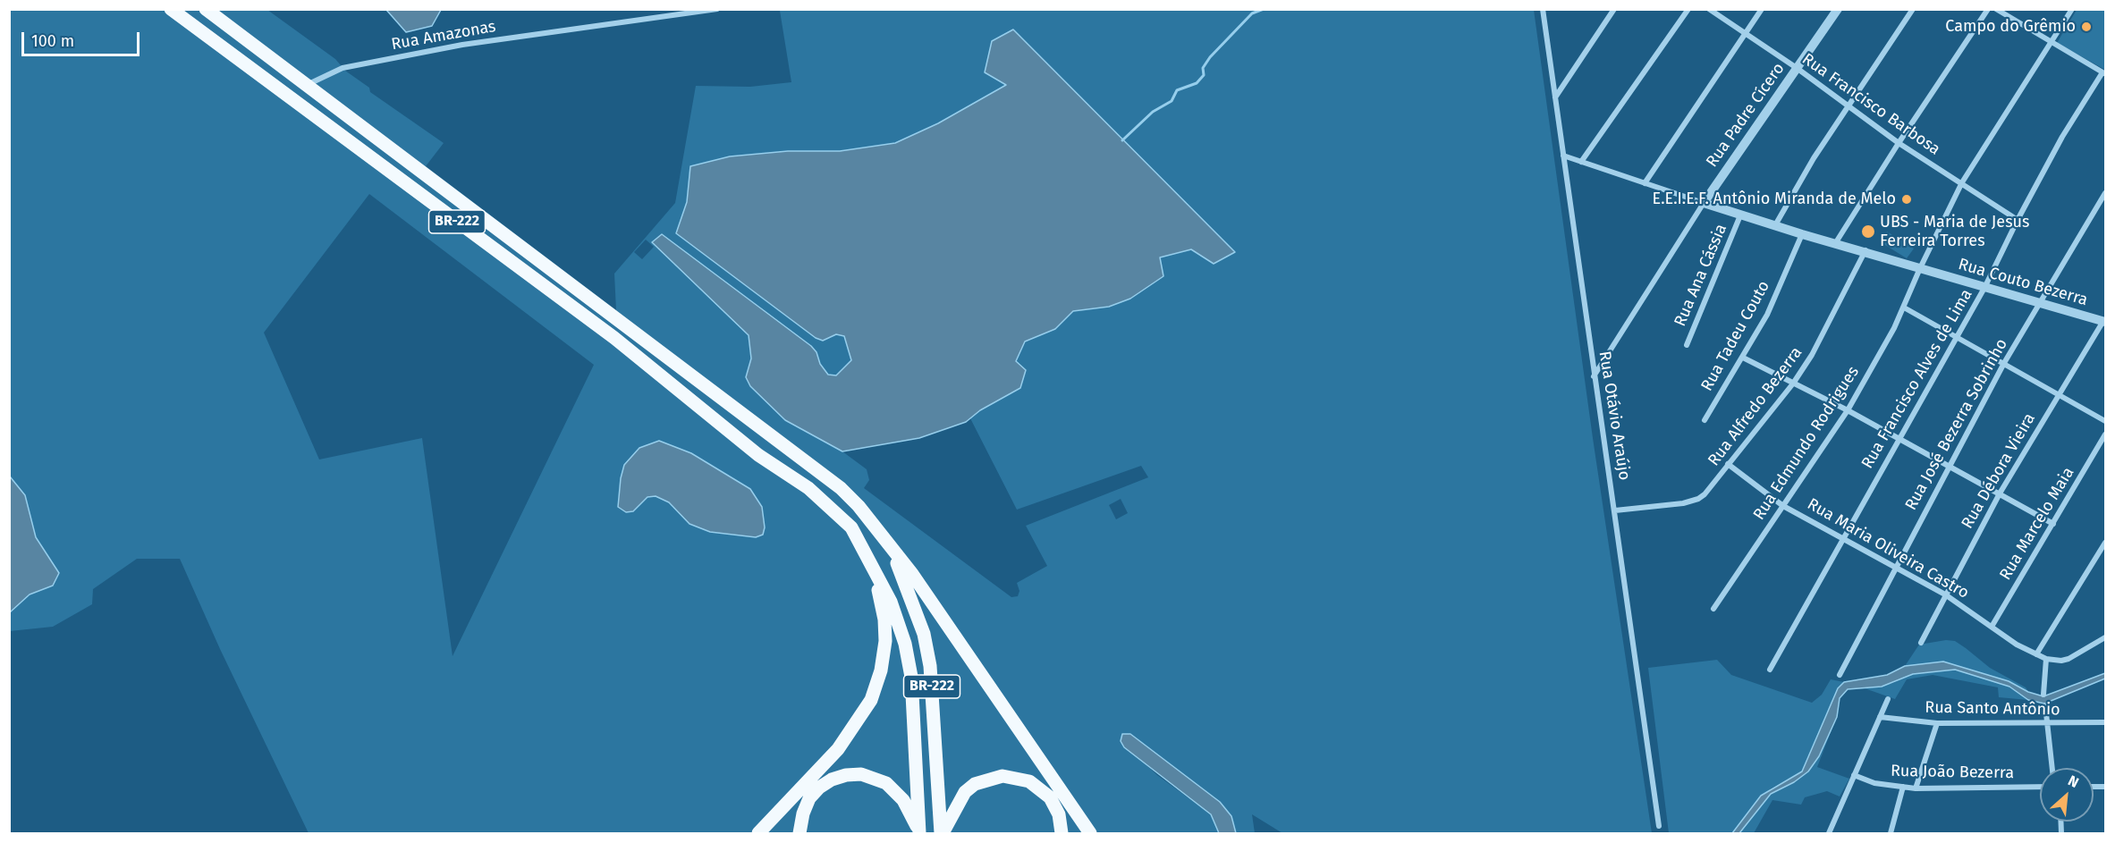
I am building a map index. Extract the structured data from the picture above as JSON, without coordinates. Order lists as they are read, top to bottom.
{
  "streets": {
    "highway": ["BR-222"],
    "street": [
      "Rua Amazonas",
      "Rua Francisco Barbosa",
      "Rua Padre Cícero",
      "Rua Ana Cássia",
      "Rua Couto Bezerra",
      "Rua Tadeu Couto",
      "Rua Francisco Alves de Lima",
      "Rua Alfredo Bezerra",
      "Rua Otávio Araújo",
      "Rua José Bezerra Sobrinho",
      "Rua Edmundo Rodrigues",
      "Rua Débora Vieira",
      "Rua Marcelo Maia",
      "Rua Maria Oliveira Castro",
      "Rua Santo Antônio",
      "Rua João Bezerra"
    ]
  },
  "crossings": [
    ["Rua Amazonas", "BR-222"],
    ["Rua Francisco Barbosa", "Rua Padre Cícero"],
    ["Rua Francisco Barbosa", "Rua Francisco Alves de Lima"],
    ["Rua Francisco Barbosa", "Rua Edmundo Rodrigues"],
    ["Rua Padre Cícero", "Rua Couto Bezerra"],
    ["Rua Padre Cícero", "Rua Otávio Araújo"],
    ["Rua Ana Cássia", "Rua Couto Bezerra"],
    ["Rua Couto Bezerra", "Rua Tadeu Couto"],
    ["Rua Couto Bezerra", "Rua Francisco Alves de Lima"],
    ["Rua Couto Bezerra", "Rua Alfredo Bezerra"],
    ["Rua Couto Bezerra", "Rua Otávio Araújo"],
    ["Rua Couto Bezerra", "Rua José Bezerra Sobrinho"],
    ["Rua Couto Bezerra", "Rua Edmundo Rodrigues"],
    ["Rua Couto Bezerra", "Rua Débora Vieira"],
    ["Rua Francisco Alves de Lima", "Rua Maria Oliveira Castro"],
    ["Rua Alfredo Bezerra", "Rua Otávio Araújo"],
    ["Rua Alfredo Bezerra", "Rua Maria Oliveira Castro"],
    ["Rua José Bezerra Sobrinho", "Rua Maria Oliveira Castro"],
    ["Rua Edmundo Rodrigues", "Rua Maria Oliveira Castro"],
    ["Rua Débora Vieira", "Rua Maria Oliveira Castro"],
    ["Rua Marcelo Maia", "Rua Maria Oliveira Castro"]
  ],
  "places": ["Campo do Grêmio", "E.E.I.E.F. Antônio Miranda de Melo", "UBS - Maria de Jesus Ferreira Torres"],
  "scale_bar": "100 m",
  "north": "top right"
}
